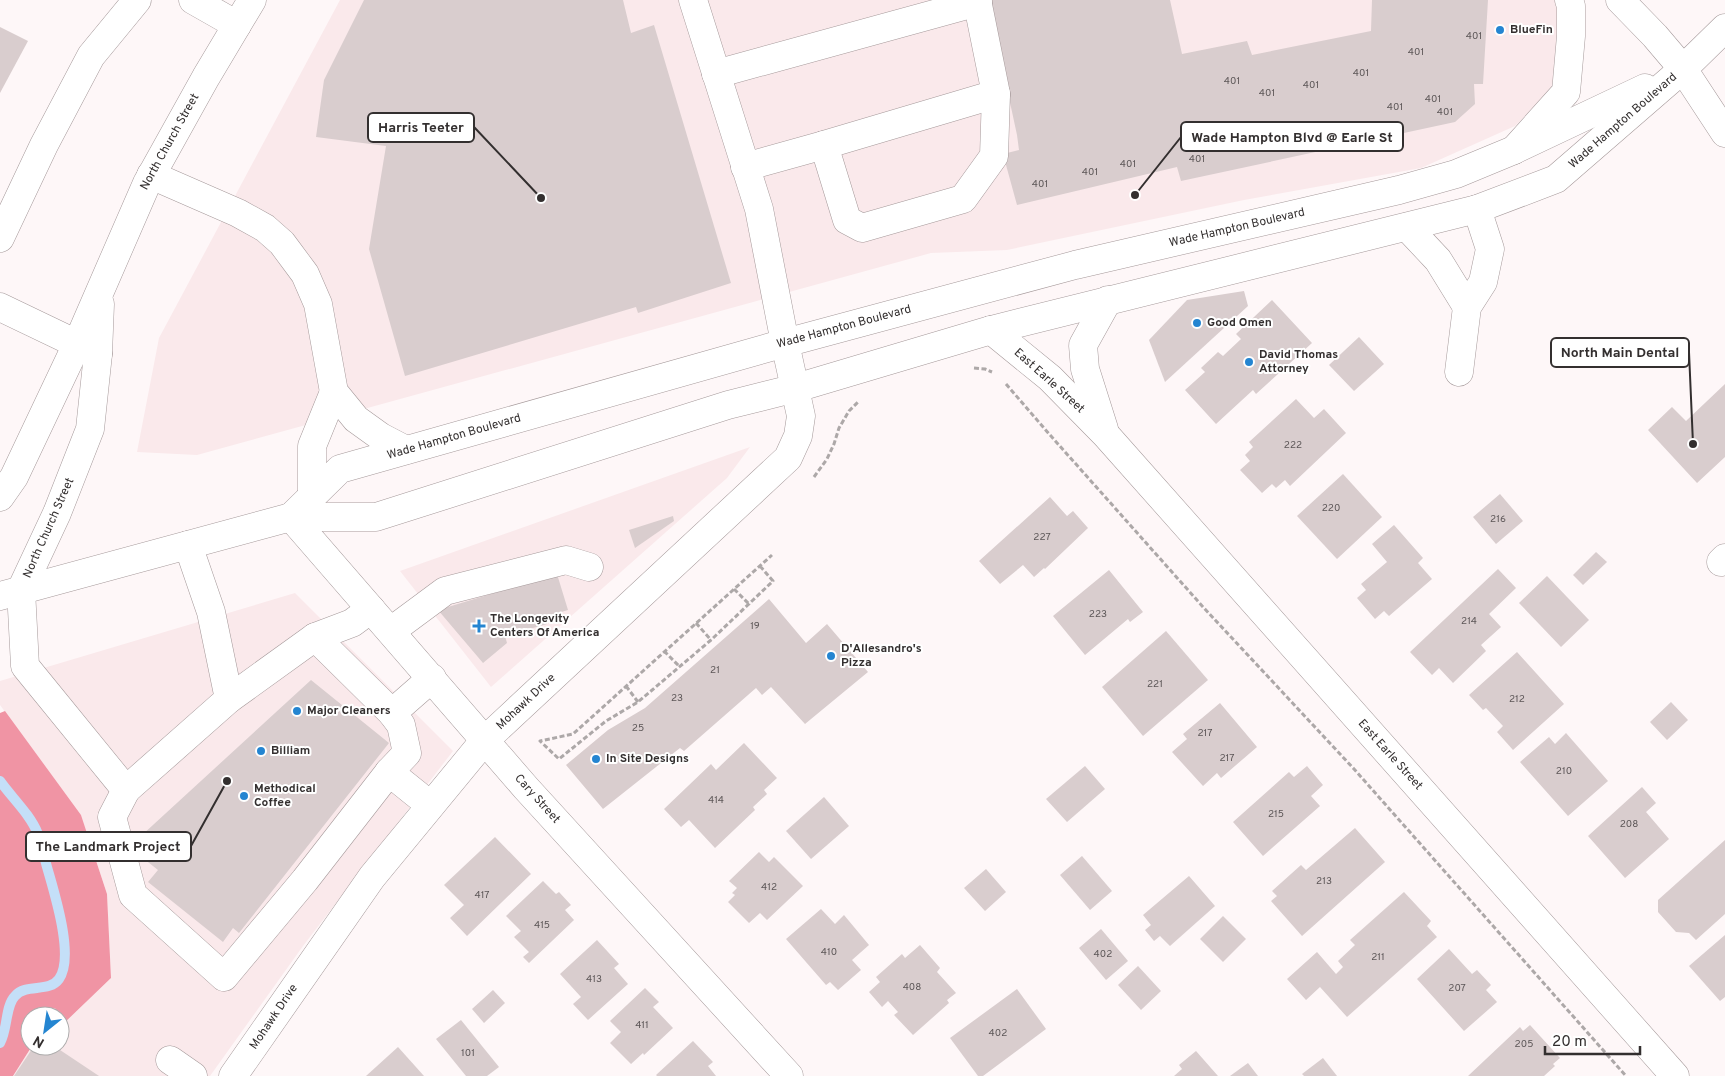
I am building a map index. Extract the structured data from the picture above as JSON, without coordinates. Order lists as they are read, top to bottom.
{
  "streets": {
    "main road": [
      "Wade Hampton Boulevard",
      "North Church Street",
      "East Earle Street",
      "Mohawk Drive",
      "Cary Street"
    ]
  },
  "crossings": [
    ["Wade Hampton Boulevard", "North Church Street"],
    ["Wade Hampton Boulevard", "East Earle Street"],
    ["Wade Hampton Boulevard", "Mohawk Drive"],
    ["Wade Hampton Boulevard", "Cary Street"],
    ["Mohawk Drive", "Cary Street"]
  ],
  "places": {
    "other": [
      "BlueFin",
      "Wade Hampton Blvd @ Earle St",
      "Harris Teeter",
      "Good Omen",
      "David Thomas Attorney",
      "North Main Dental",
      "D'Allesandro's Pizza",
      "Major Cleaners",
      "Billiam",
      "In Site Designs",
      "The Landmark Project",
      "Methodical Coffee"
    ],
    "health": ["The Longevity Centers Of America"]
  },
  "house_numbers": [
    "401",
    "401",
    "401",
    "401",
    "401",
    "401",
    "401",
    "401",
    "401",
    "401",
    "401",
    "401",
    "401",
    "222",
    "220",
    "216",
    "227",
    "223",
    "214",
    "19",
    "21",
    "221",
    "23",
    "212",
    "25",
    "217",
    "217",
    "210",
    "414",
    "215",
    "208",
    "213",
    "412",
    "417",
    "415",
    "410",
    "402",
    "211",
    "413",
    "408",
    "207",
    "411",
    "402",
    "205",
    "101"
  ],
  "scale_bar": "20 m",
  "north": "bottom left"
}
